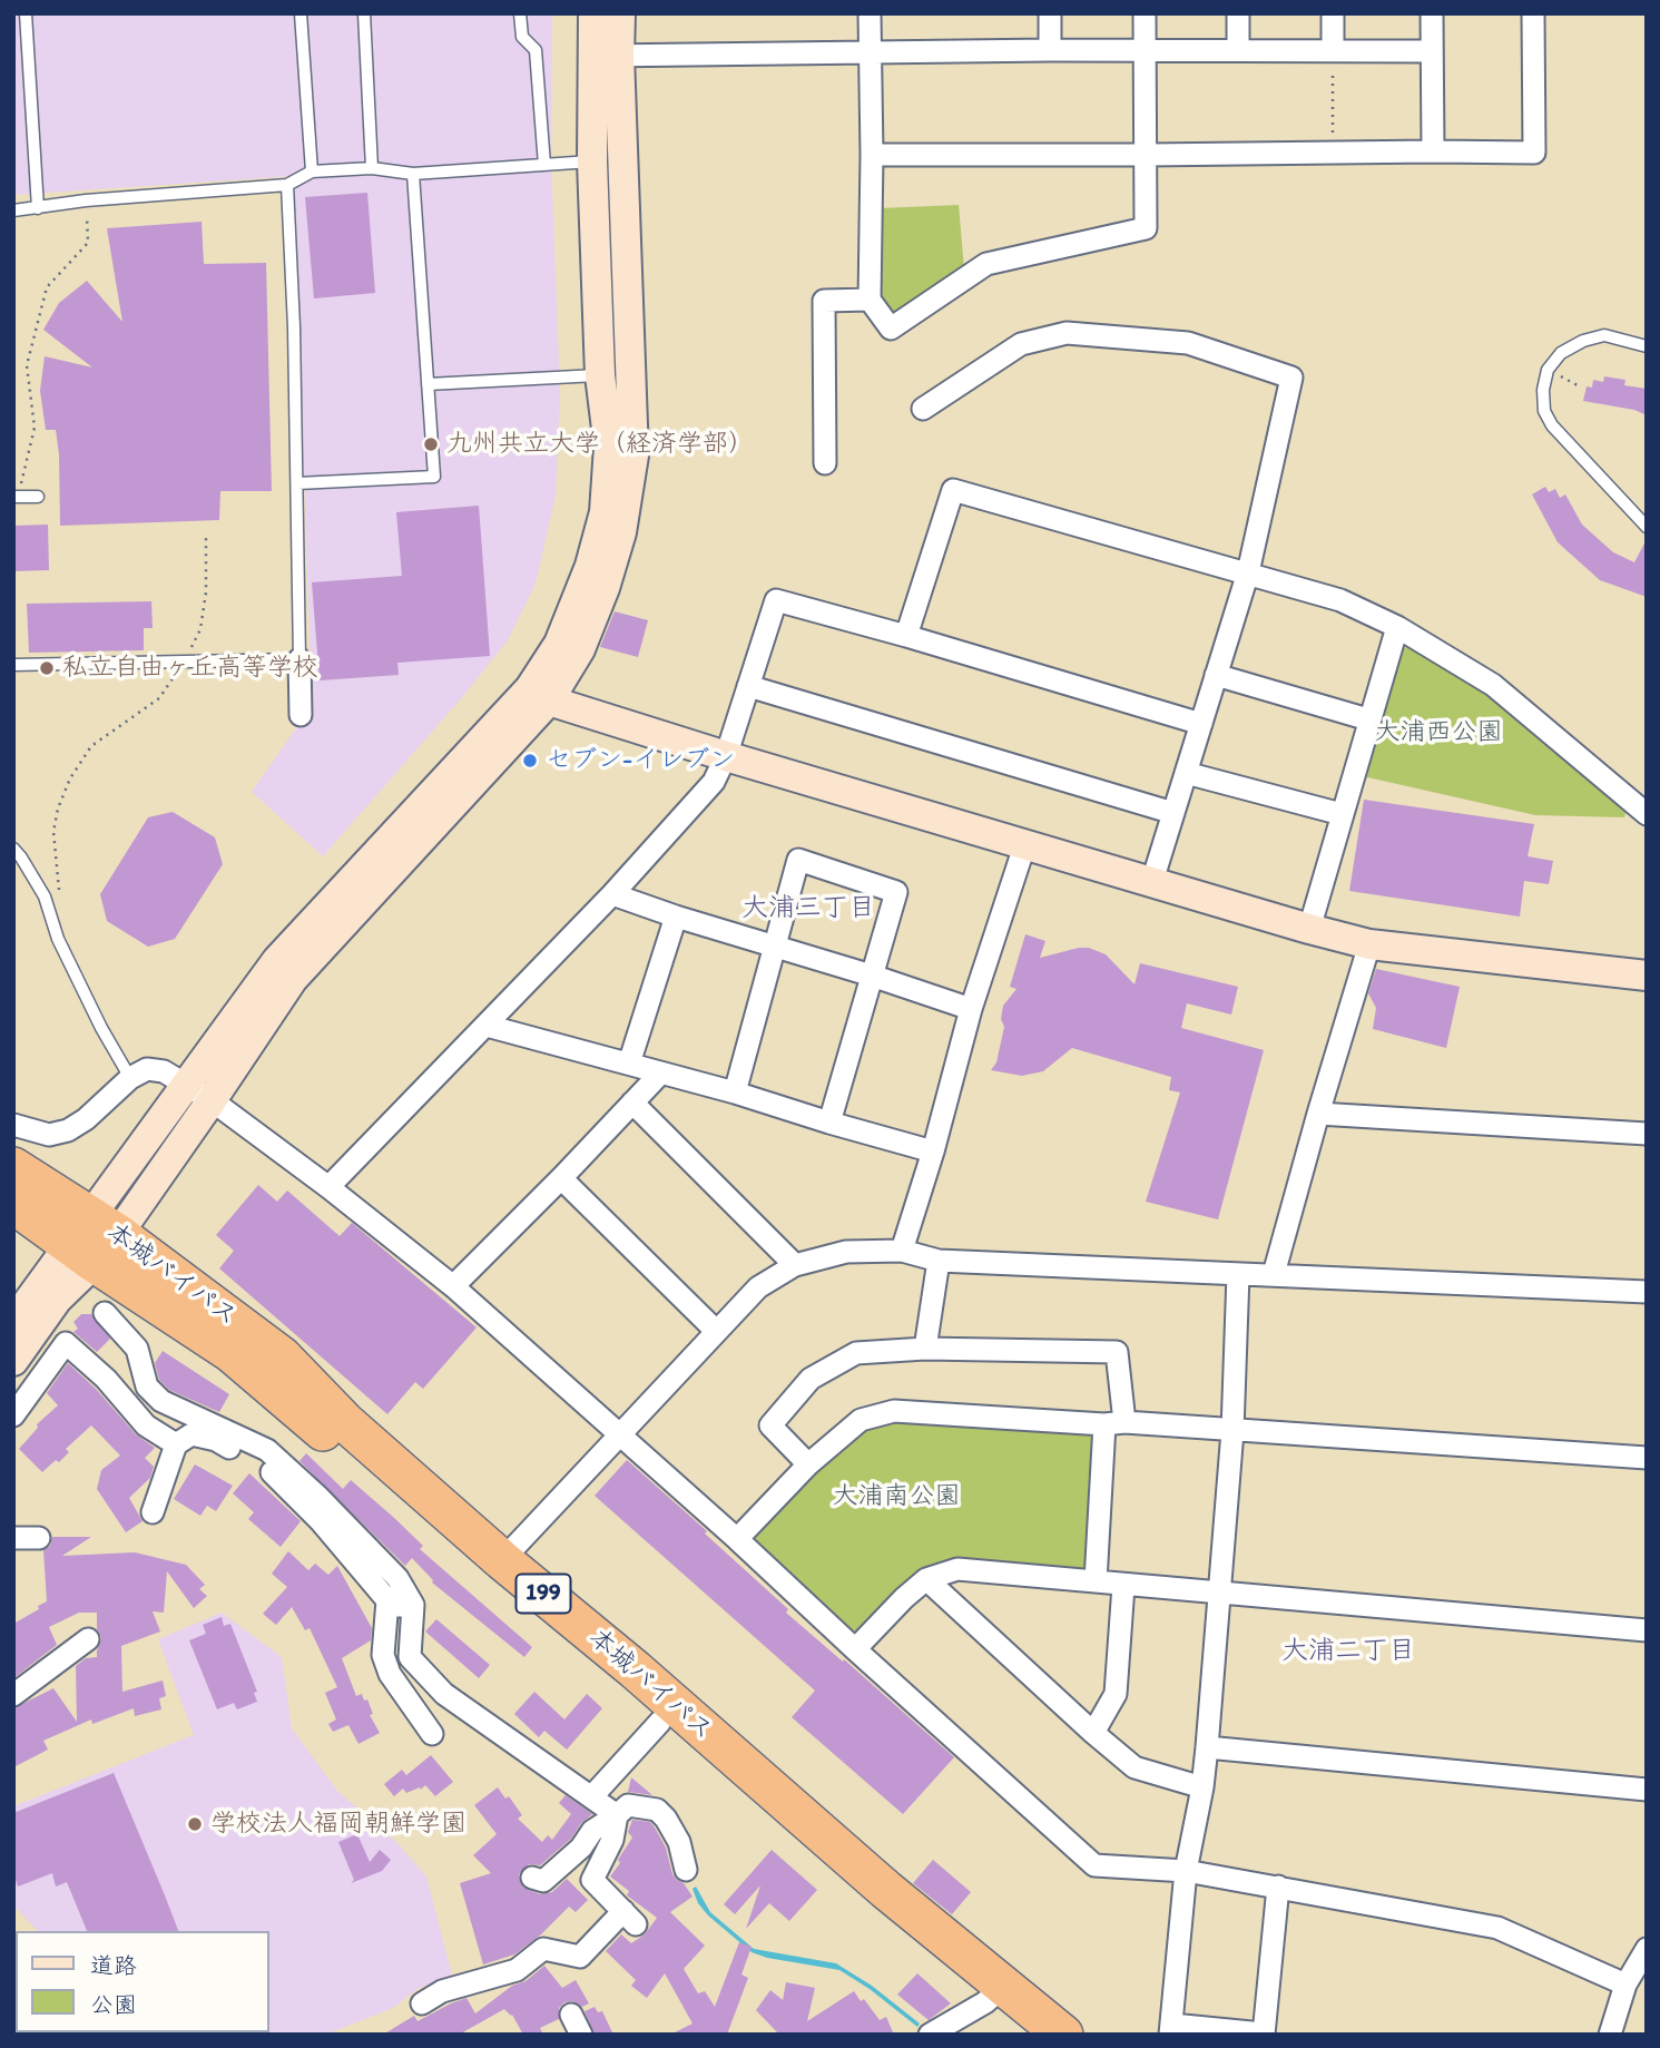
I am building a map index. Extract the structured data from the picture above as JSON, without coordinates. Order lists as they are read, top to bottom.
{
  "streets": {
    "highway": ["本城バイパス", "199"]
  },
  "districts": ["大浦三丁目", "大浦二丁目"],
  "parks": ["大浦西公園", "大浦南公園"],
  "places": [
    "九州共立大学（経済学部）",
    "私立自由ヶ丘高等学校",
    "セブン-イレブン",
    "学校法人福岡朝鮮学園"
  ],
  "legend": ["道路", "公園"]
}
